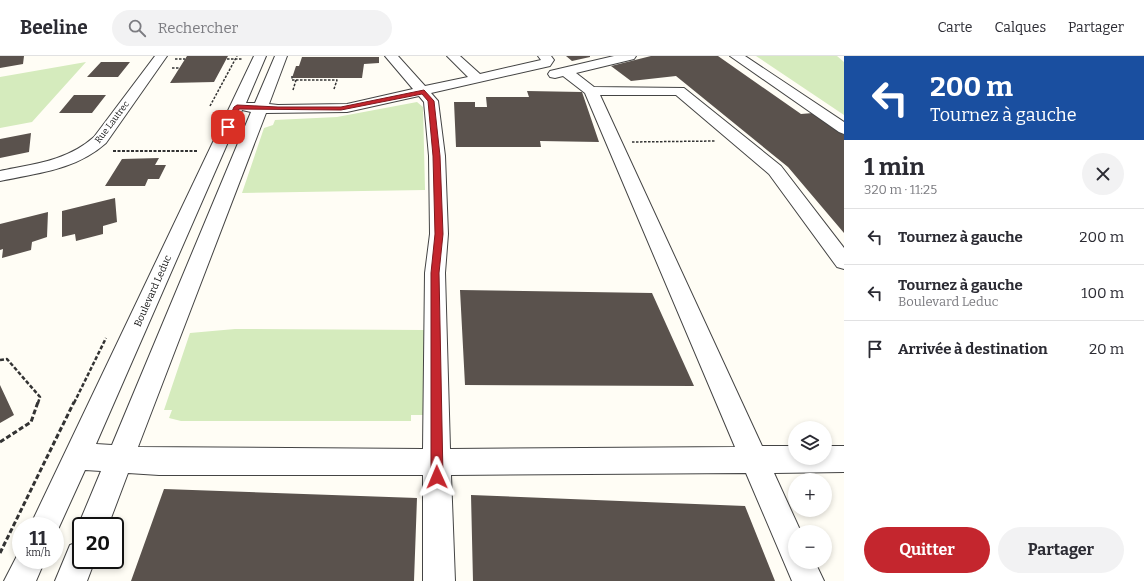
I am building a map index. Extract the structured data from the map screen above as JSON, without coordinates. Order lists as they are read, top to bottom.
{
  "streets": {
    "street": ["Rue Lautrec", "Boulevard Leduc"]
  },
  "page": {
    "header": "Beeline",
    "search": "Rechercher",
    "nav": ["Carte", "Calques", "Partager"],
    "turn": ["200 m", "Tournez à gauche"],
    "heading": ["1 min", "320 m · 11:25"],
    "list": [
      {
        "name": "Tournez à gauche",
        "value": "200 m"
      },
      {
        "name": "Tournez à gauche",
        "note": "Boulevard Leduc",
        "value": "100 m"
      },
      {
        "name": "Arrivée à destination",
        "value": "20 m"
      }
    ],
    "map_buttons": ["+", "−"],
    "speed": "11 km/h",
    "limit": "20",
    "buttons": ["Quitter", "Partager"]
  }
}
